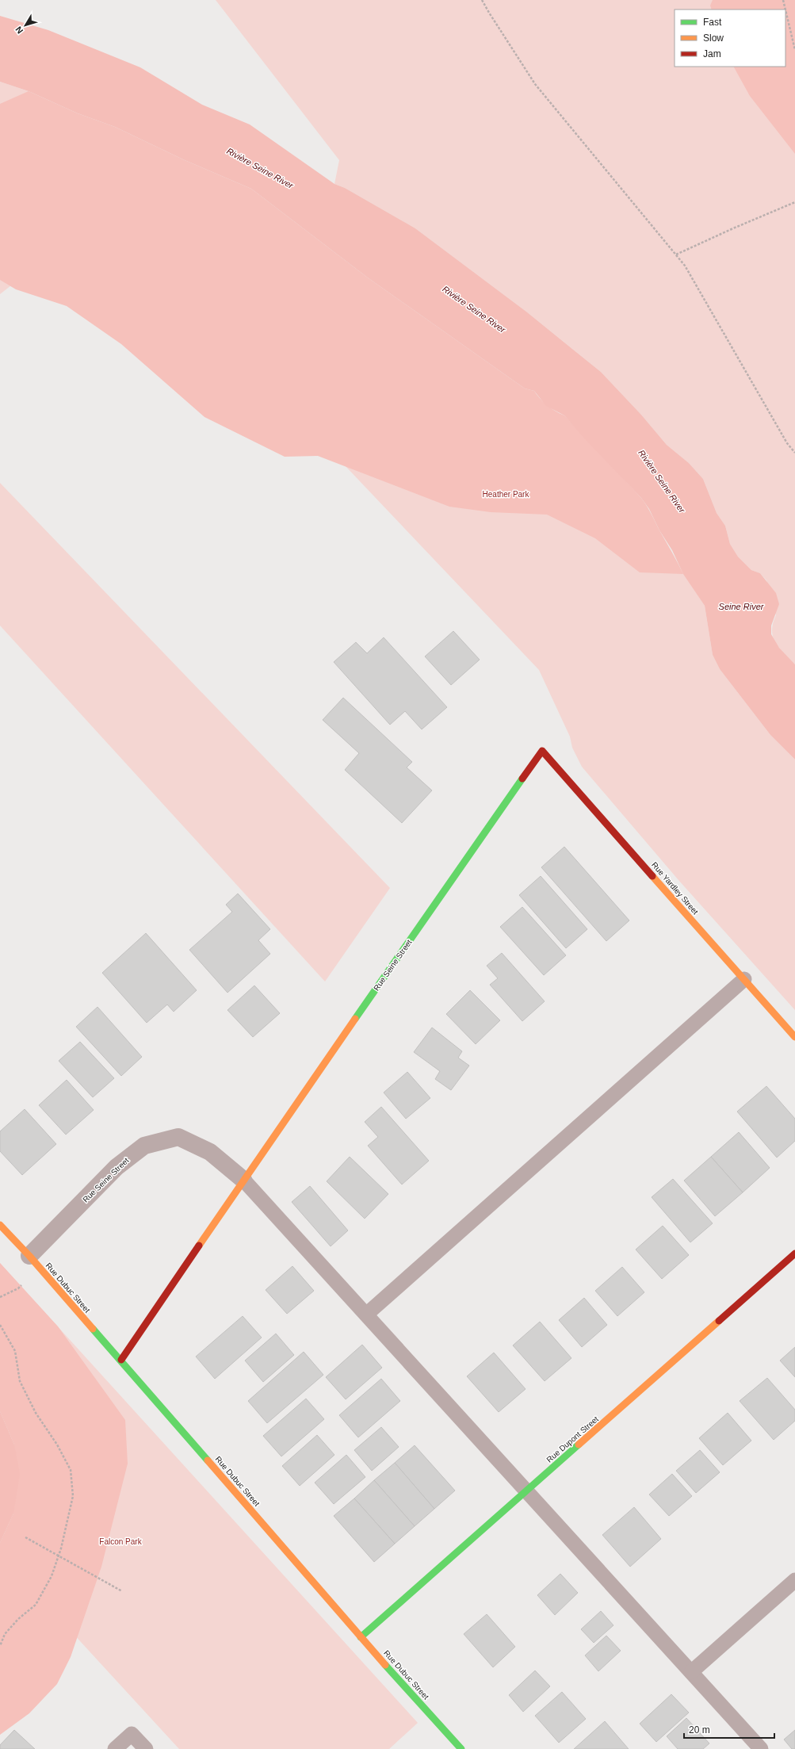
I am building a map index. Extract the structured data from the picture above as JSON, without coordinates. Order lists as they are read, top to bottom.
{
  "streets": {
    "street": [
      "Rue Yardley Street",
      "Rue Seine Street",
      "Rue Dubuc Street",
      "Rue Dupont Street"
    ]
  },
  "crossings": [
    ["Rue Yardley Street", "Rue Seine Street"],
    ["Rue Seine Street", "Rue Dubuc Street"],
    ["Rue Dubuc Street", "Rue Dupont Street"]
  ],
  "water": ["Rivière Seine River", "Seine River"],
  "parks": ["Heather Park", "Falcon Park"],
  "legend": ["Fast", "Slow", "Jam"],
  "scale_bar": "20 m",
  "north": "bottom left"
}
